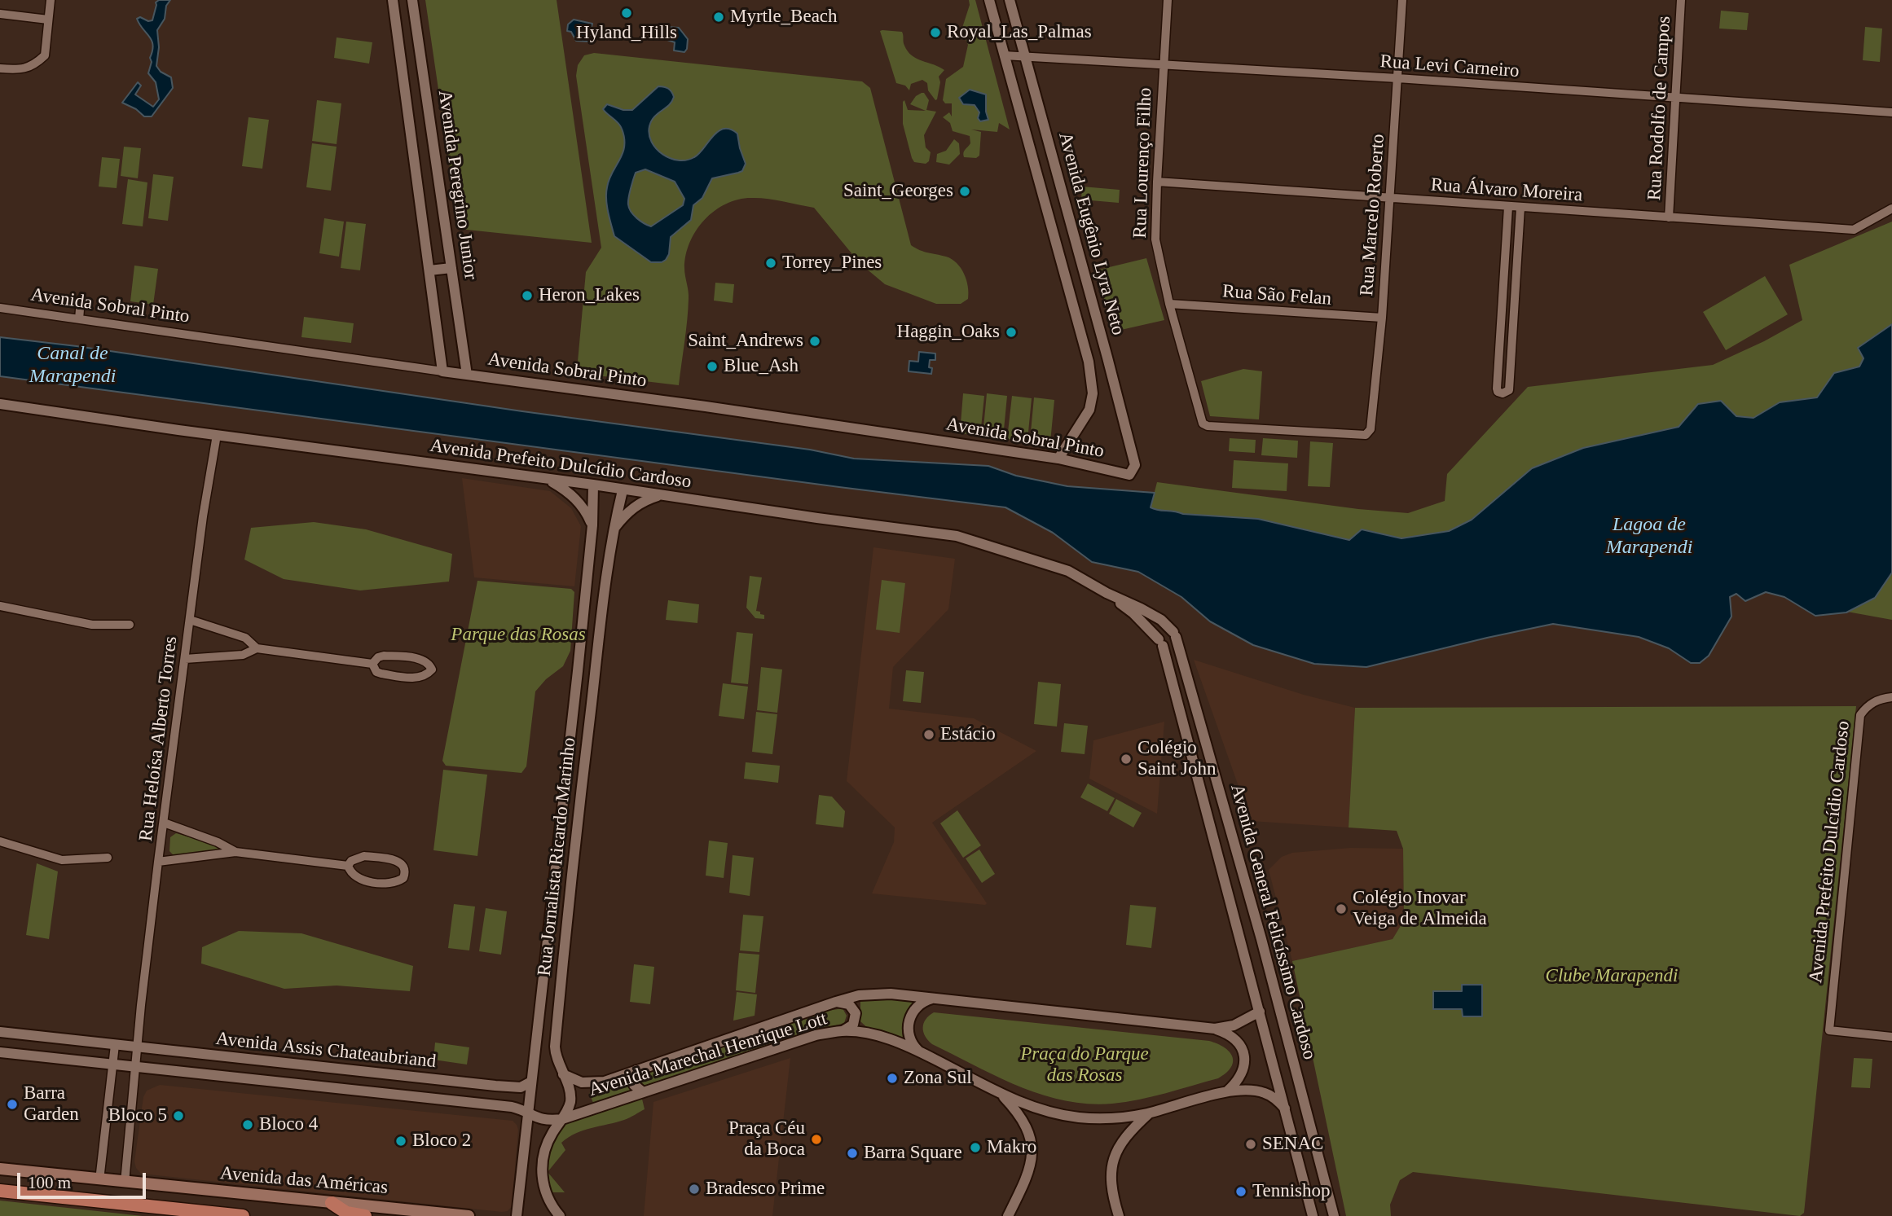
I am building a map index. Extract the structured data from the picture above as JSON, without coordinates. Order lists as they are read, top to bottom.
{
  "streets": {
    "main road": ["Avenida das Américas"],
    "street": [
      "Rua Levi Carneiro",
      "Rua Rodolfo de Campos",
      "Rua Lourenço Filho",
      "Avenida Peregrino Junior",
      "Rua Álvaro Moreira",
      "Rua Marcelo Roberto",
      "Avenida Eugênio Lyra Neto",
      "Rua São Felan",
      "Avenida Sobral Pinto",
      "Avenida Prefeito Dulcídio Cardoso",
      "Rua Heloísa Alberto Torres",
      "Rua Jornalista Ricardo Marinho",
      "Avenida General Felicíssimo Cardoso",
      "Avenida Assis Chateaubriand",
      "Avenida Marechal Henrique Lott"
    ]
  },
  "crossings": [
    ["Rua Levi Carneiro", "Rua Rodolfo de Campos"],
    ["Rua Levi Carneiro", "Rua Lourenço Filho"],
    ["Rua Levi Carneiro", "Rua Marcelo Roberto"],
    ["Rua Levi Carneiro", "Avenida Eugênio Lyra Neto"],
    ["Rua Rodolfo de Campos", "Rua Álvaro Moreira"],
    ["Rua Lourenço Filho", "Rua Álvaro Moreira"],
    ["Rua Lourenço Filho", "Rua Marcelo Roberto"],
    ["Rua Lourenço Filho", "Rua São Felan"],
    ["Avenida Peregrino Junior", "Avenida Sobral Pinto"],
    ["Rua Álvaro Moreira", "Rua Marcelo Roberto"],
    ["Rua Marcelo Roberto", "Rua São Felan"],
    ["Avenida Eugênio Lyra Neto", "Avenida Sobral Pinto"],
    ["Avenida Prefeito Dulcídio Cardoso", "Rua Heloísa Alberto Torres"],
    ["Avenida Prefeito Dulcídio Cardoso", "Rua Jornalista Ricardo Marinho"],
    ["Avenida Prefeito Dulcídio Cardoso", "Avenida General Felicíssimo Cardoso"],
    ["Rua Heloísa Alberto Torres", "Avenida Assis Chateaubriand"],
    ["Rua Heloísa Alberto Torres", "Avenida das Américas"],
    ["Rua Jornalista Ricardo Marinho", "Avenida Assis Chateaubriand"],
    ["Rua Jornalista Ricardo Marinho", "Avenida Marechal Henrique Lott"],
    ["Avenida General Felicíssimo Cardoso", "Avenida Marechal Henrique Lott"],
    ["Avenida Assis Chateaubriand", "Avenida Marechal Henrique Lott"]
  ],
  "water": ["Canal de Marapendi", "Lagoa de Marapendi"],
  "parks": ["Parque das Rosas", "Clube Marapendi", "Praça do Parque das Rosas"],
  "places": [
    "Hyland_Hills",
    "Myrtle_Beach",
    "Royal_Las_Palmas",
    "Saint_Georges",
    "Torrey_Pines",
    "Heron_Lakes",
    "Haggin_Oaks",
    "Saint_Andrews",
    "Blue_Ash",
    "Estácio",
    "Colégio Saint John",
    "Colégio Inovar Veiga de Almeida",
    "Zona Sul",
    "Barra Garden",
    "Bloco 5",
    "Bloco 4",
    "Praça Céu da Boca",
    "Bloco 2",
    "SENAC",
    "Makro",
    "Barra Square",
    "Bradesco Prime",
    "Tennishop"
  ],
  "scale_bar": "100 m"
}
